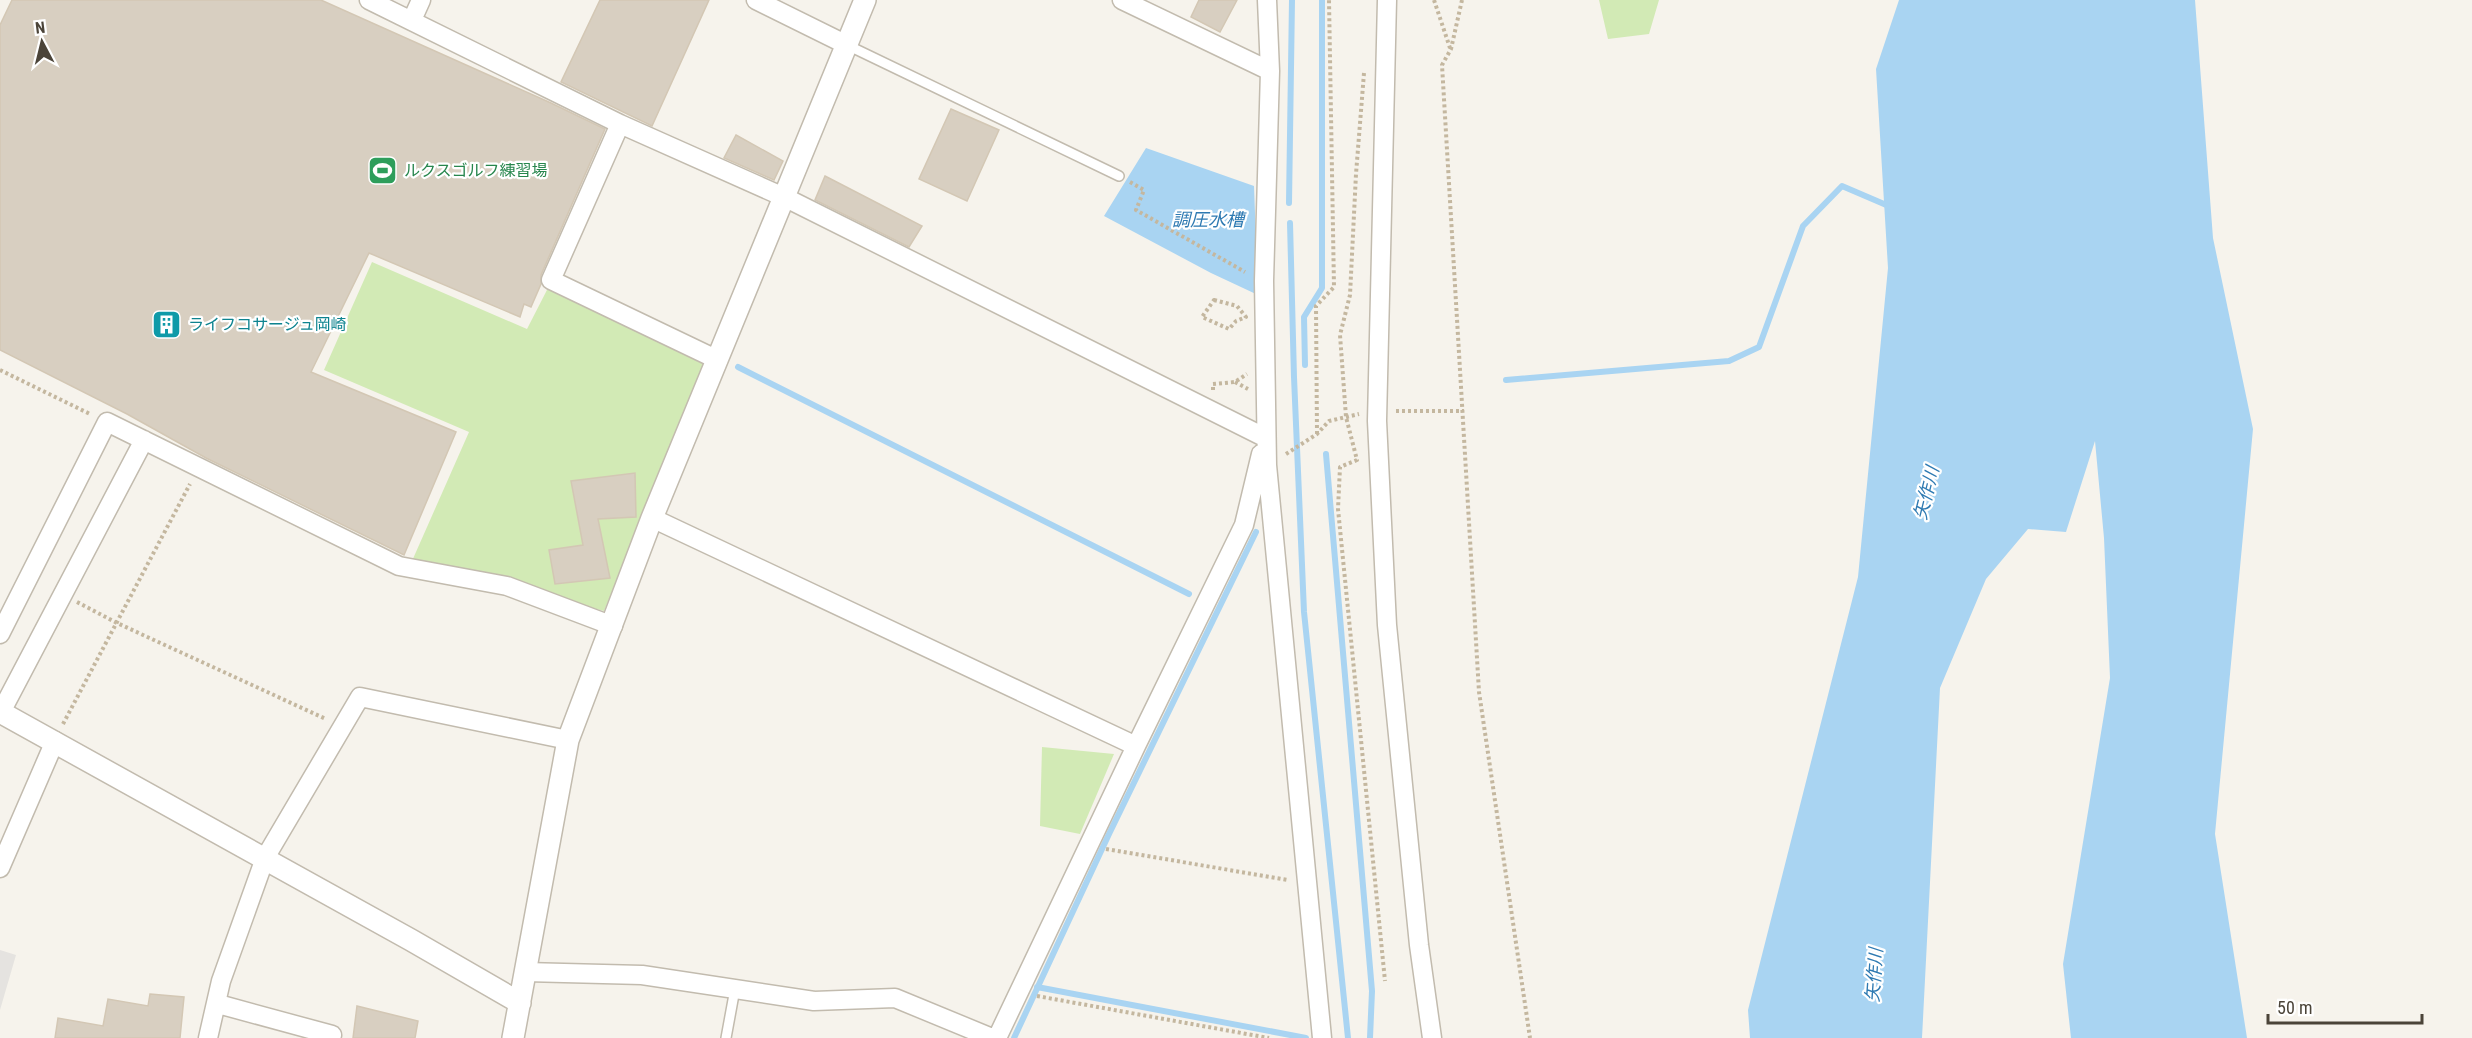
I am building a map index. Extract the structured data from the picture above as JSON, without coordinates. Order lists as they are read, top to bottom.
{
  "water": ["調圧水槽", "矢作川"],
  "places": {
    "sports": ["ルクスゴルフ練習場"],
    "building": ["ライフコサージュ岡崎"]
  },
  "scale_bar": "50 m",
  "north": "top"
}
